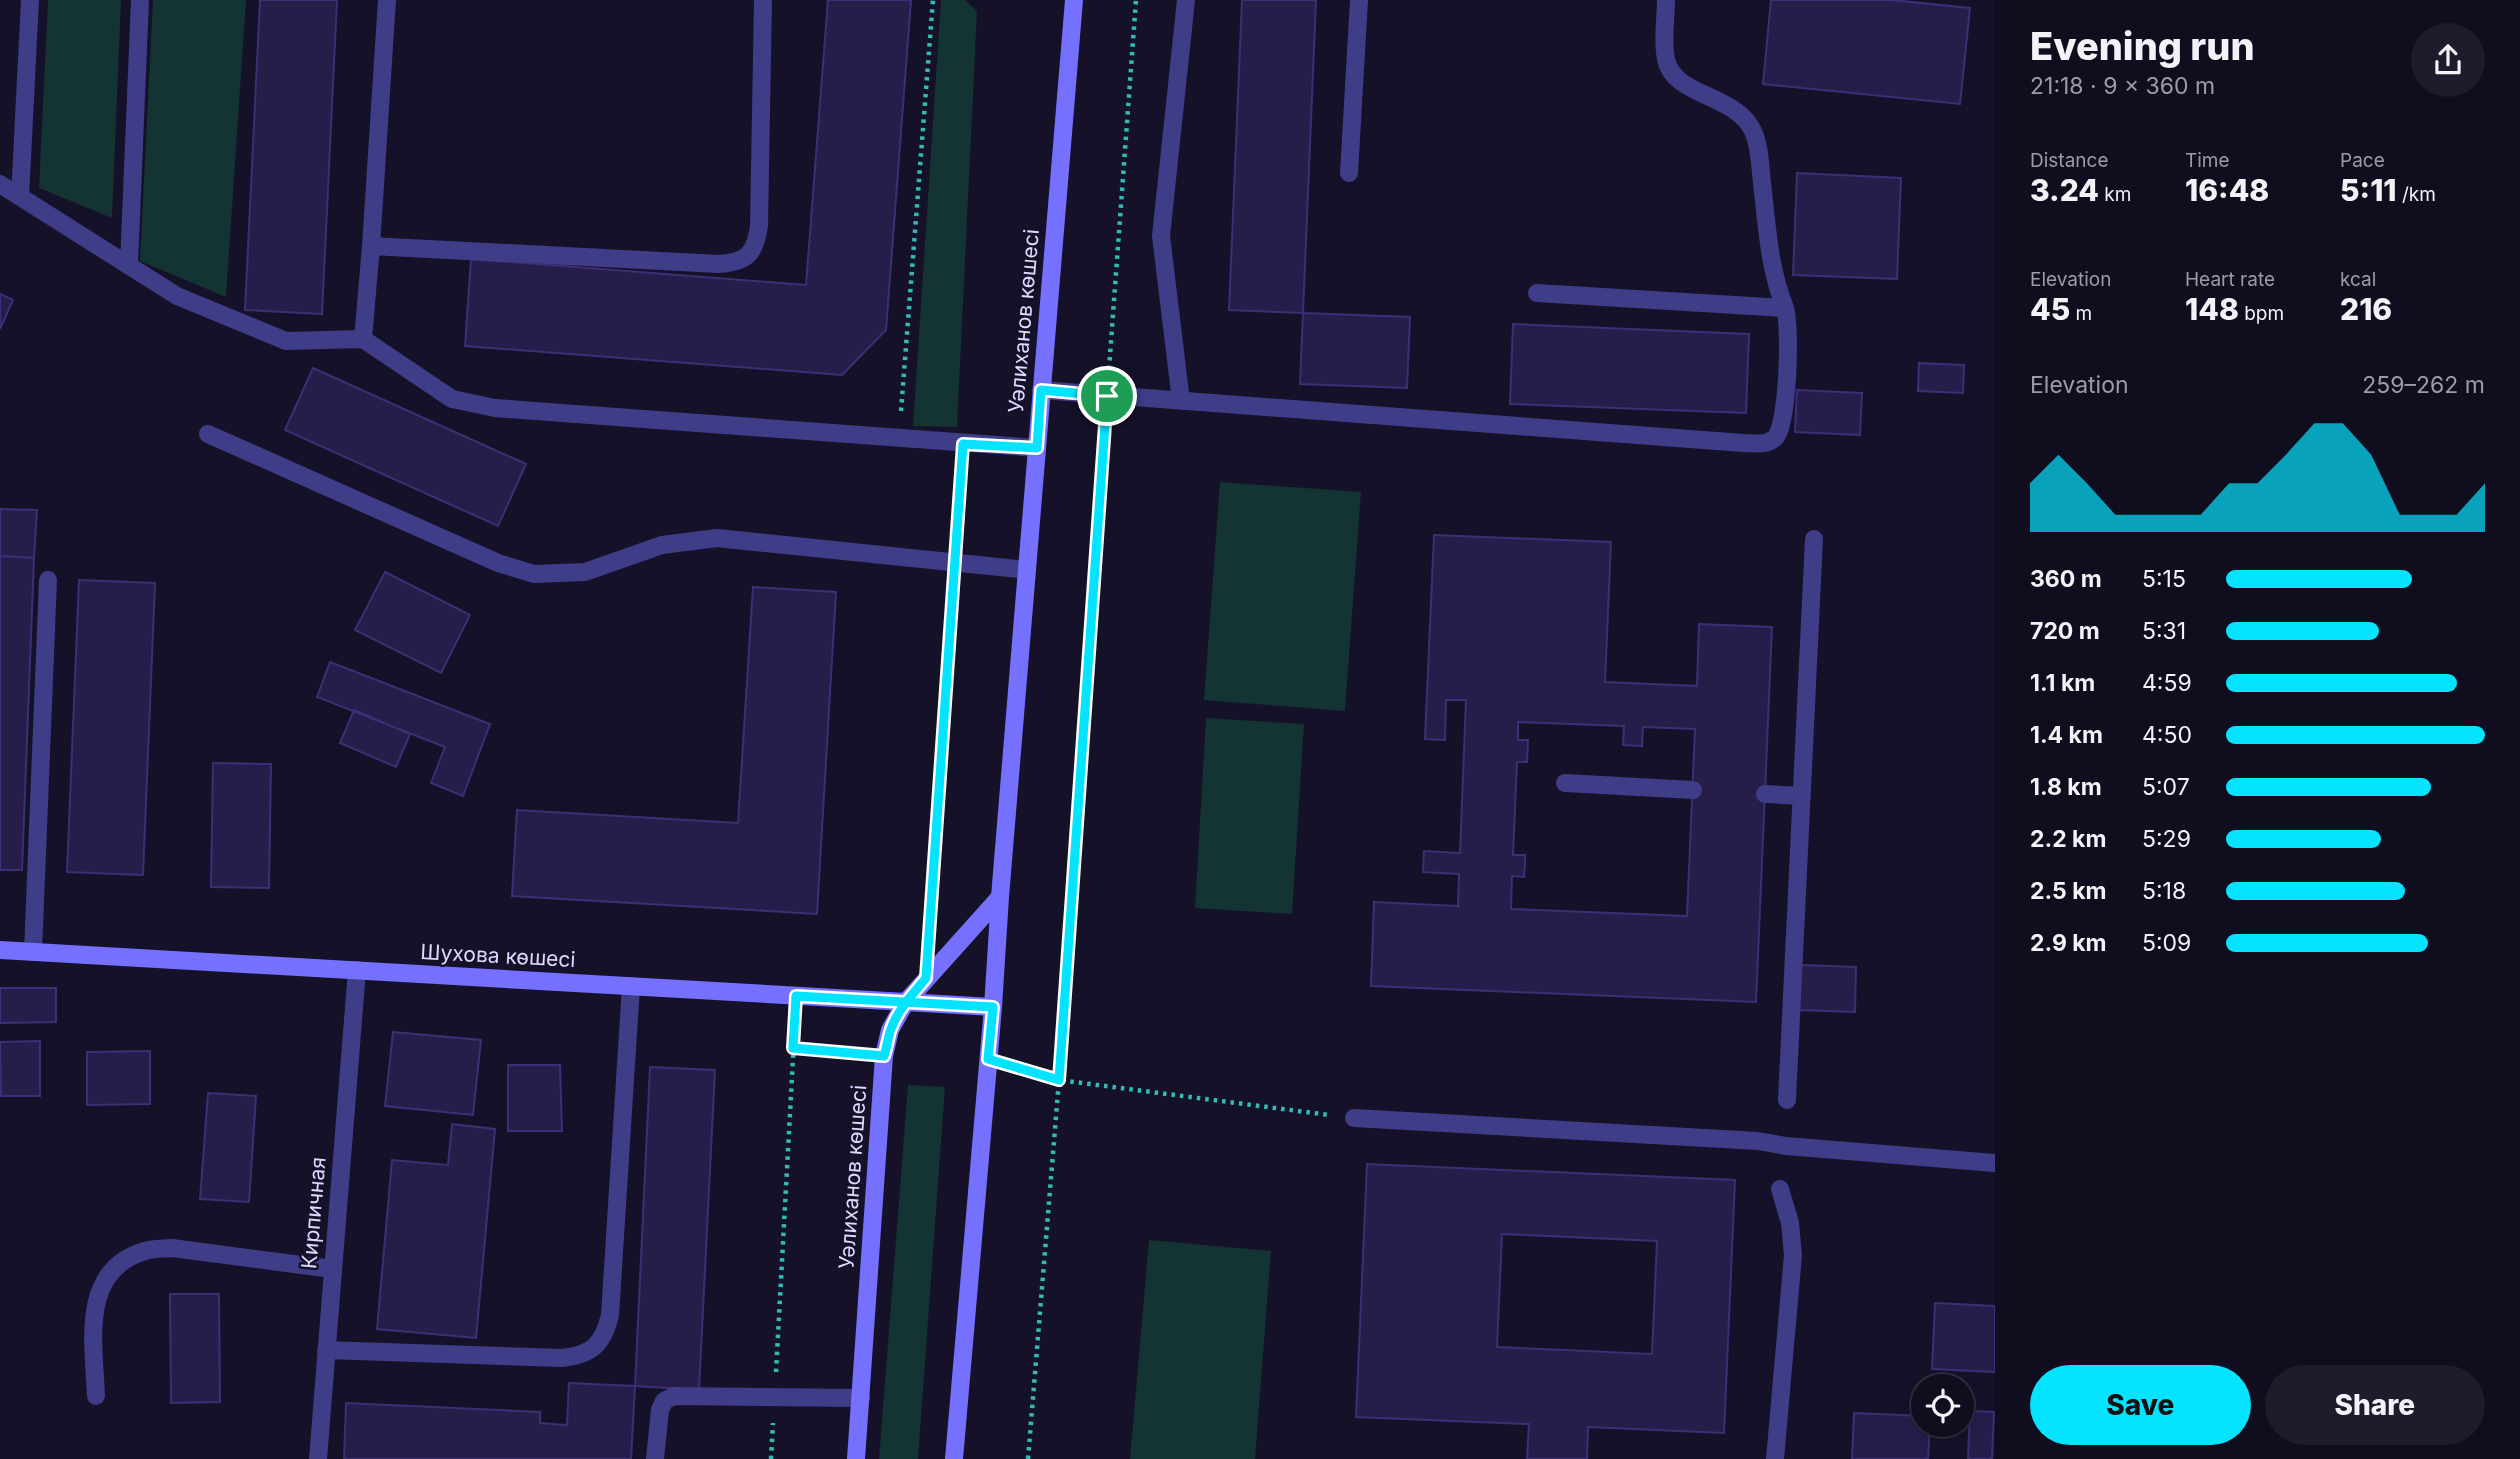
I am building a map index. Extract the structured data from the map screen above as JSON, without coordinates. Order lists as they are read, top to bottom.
{
  "streets": {
    "main road": ["Уәлиханов көшесі", "Шухова көшесі"],
    "street": ["Кирпичная"]
  },
  "crossings": [
    ["Уәлиханов көшесі", "Шухова көшесі"],
    ["Шухова көшесі", "Кирпичная"]
  ],
  "page": {
    "heading": ["Evening run", "21:18 · 9 × 360 m"],
    "stats": [
      ["Distance", "3.24 km"],
      ["Time", "16:48"],
      ["Pace", "5:11 /km"],
      ["Elevation", "45 m"],
      ["Heart rate", "148 bpm"],
      ["kcal", "216"]
    ],
    "chart": ["Elevation", "259–262 m"],
    "list": [
      {
        "name": "360 m",
        "note": "5:15"
      },
      {
        "name": "720 m",
        "note": "5:31"
      },
      {
        "name": "1.1 km",
        "note": "4:59"
      },
      {
        "name": "1.4 km",
        "note": "4:50"
      },
      {
        "name": "1.8 km",
        "note": "5:07"
      },
      {
        "name": "2.2 km",
        "note": "5:29"
      },
      {
        "name": "2.5 km",
        "note": "5:18"
      },
      {
        "name": "2.9 km",
        "note": "5:09"
      }
    ],
    "buttons": ["Save", "Share"]
  }
}
